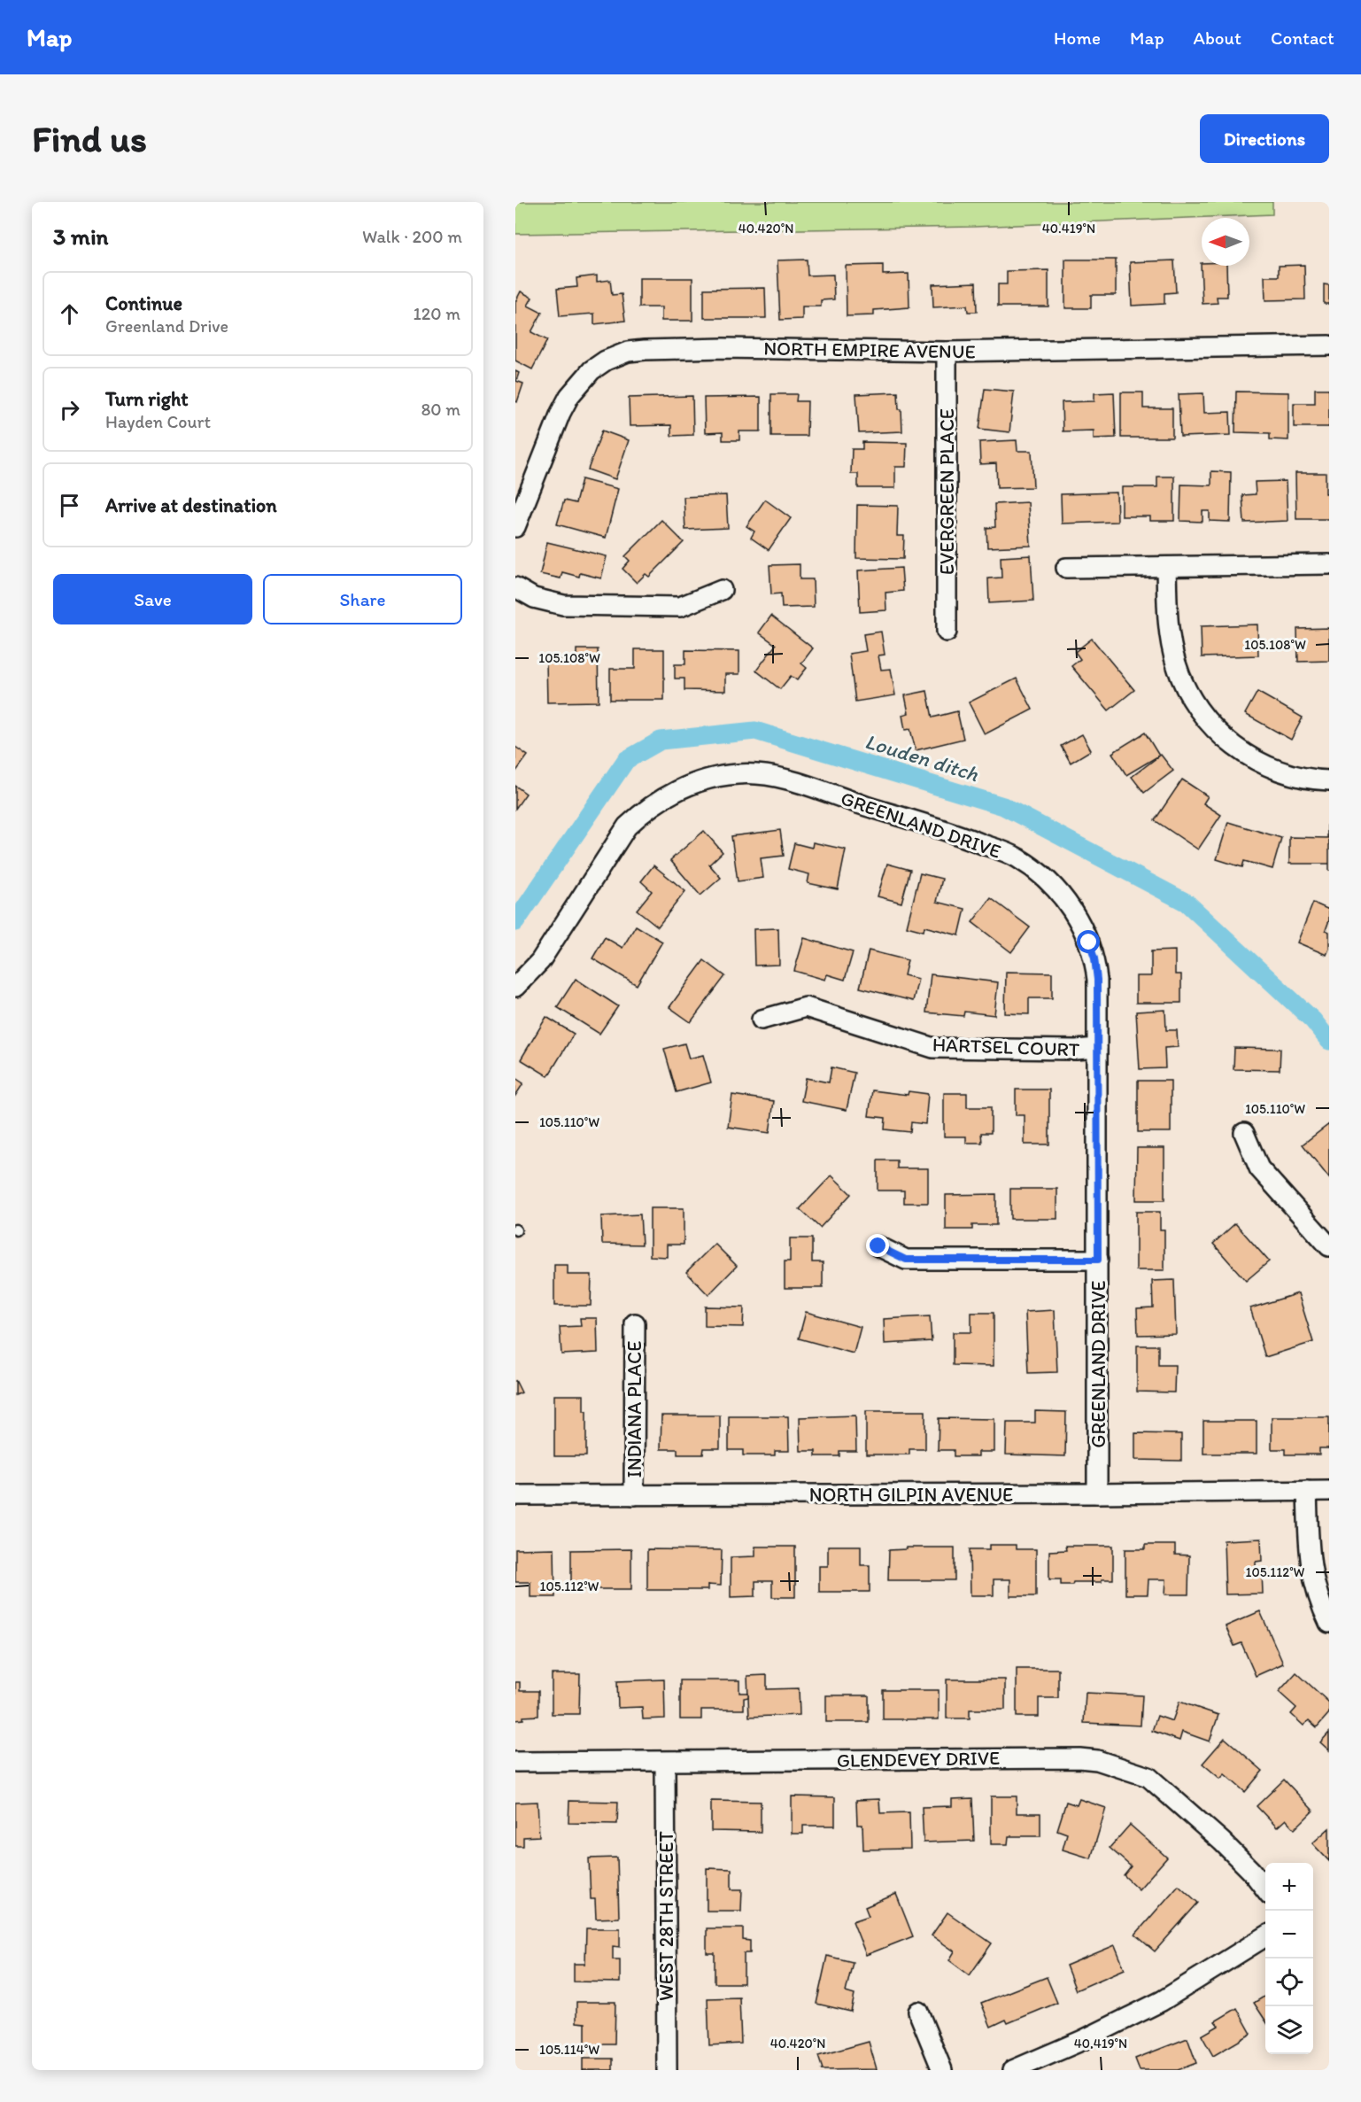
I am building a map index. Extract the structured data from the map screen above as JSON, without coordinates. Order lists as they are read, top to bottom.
{
  "streets": {
    "street": [
      "NORTH EMPIRE AVENUE",
      "EVERGREEN PLACE",
      "GREENLAND DRIVE",
      "HARTSEL COURT",
      "INDIANA PLACE",
      "NORTH GILPIN AVENUE",
      "GLENDEVEY DRIVE",
      "WEST 28TH STREET"
    ]
  },
  "crossings": [
    ["NORTH EMPIRE AVENUE", "EVERGREEN PLACE"],
    ["GREENLAND DRIVE", "HARTSEL COURT"],
    ["GREENLAND DRIVE", "NORTH GILPIN AVENUE"],
    ["INDIANA PLACE", "NORTH GILPIN AVENUE"],
    ["GLENDEVEY DRIVE", "WEST 28TH STREET"]
  ],
  "water": ["Louden ditch"],
  "north": "left",
  "page": {
    "header": "Map",
    "nav": [
      "Home",
      "Map",
      "About",
      "Contact"
    ],
    "buttons": [
      "Directions",
      ["Save", "Share"]
    ],
    "title": "Find us",
    "heading": ["3 min", "Walk · 200 m"],
    "list": [
      ["Continue", "Greenland Drive", "120 m"],
      ["Turn right", "Hayden Court", "80 m"],
      "Arrive at destination"
    ],
    "map_buttons": ["+", "−"]
  },
  "coordinates": [
    "40.420°N",
    "40.419°N",
    "105.108°W",
    "105.110°W",
    "105.112°W",
    "105.114°W"
  ]
}
